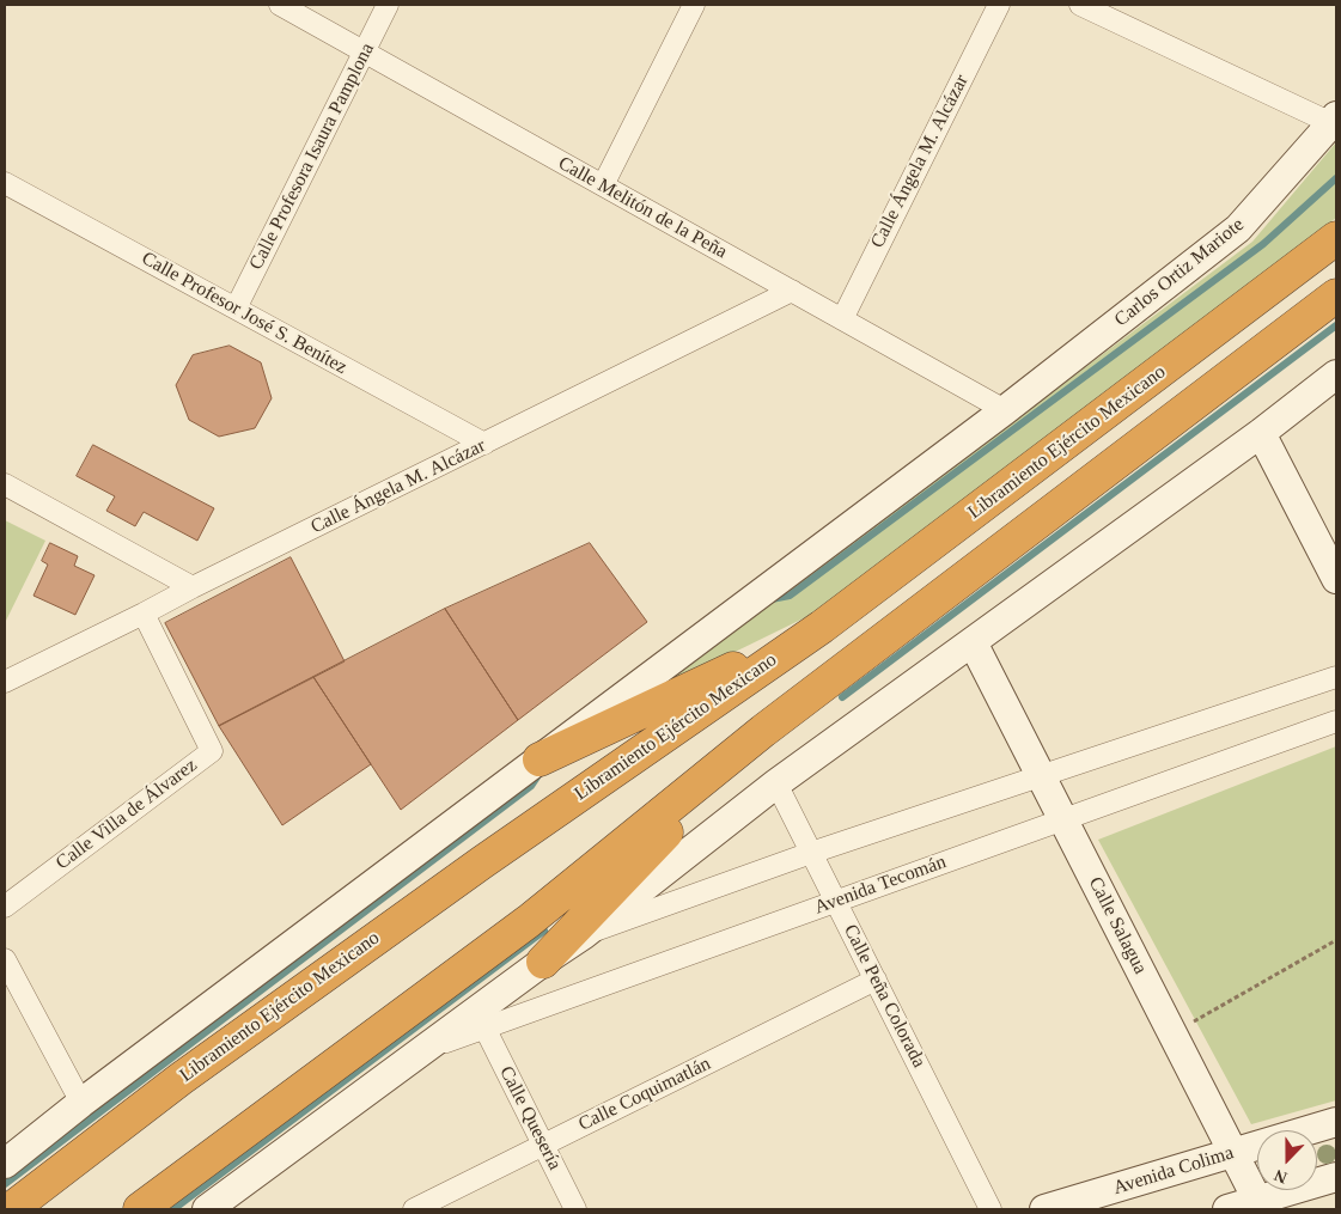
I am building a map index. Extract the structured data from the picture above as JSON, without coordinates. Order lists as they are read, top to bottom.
{
  "streets": {
    "highway": ["Libramiento Ejército Mexicano"],
    "street": [
      "Calle Profesora Isaura Pamplona",
      "Calle Ángela M. Alcázar",
      "Calle Melitón de la Peña",
      "Carlos Ortiz Mariote",
      "Calle Profesor José S. Benítez",
      "Calle Villa de Álvarez",
      "Avenida Tecomán",
      "Calle Salagua",
      "Calle Peña Colorada",
      "Calle Coquimatlán",
      "Calle Quesería",
      "Avenida Colima"
    ]
  },
  "crossings": [
    ["Calle Profesora Isaura Pamplona", "Calle Melitón de la Peña"],
    ["Calle Profesora Isaura Pamplona", "Calle Profesor José S. Benítez"],
    ["Calle Ángela M. Alcázar", "Calle Melitón de la Peña"],
    ["Calle Ángela M. Alcázar", "Calle Profesor José S. Benítez"],
    ["Calle Ángela M. Alcázar", "Calle Villa de Álvarez"],
    ["Calle Melitón de la Peña", "Carlos Ortiz Mariote"],
    ["Avenida Tecomán", "Calle Salagua"],
    ["Avenida Tecomán", "Calle Peña Colorada"],
    ["Avenida Tecomán", "Calle Quesería"],
    ["Calle Salagua", "Avenida Colima"],
    ["Calle Peña Colorada", "Calle Coquimatlán"],
    ["Calle Coquimatlán", "Calle Quesería"]
  ],
  "north": "bottom"
}
